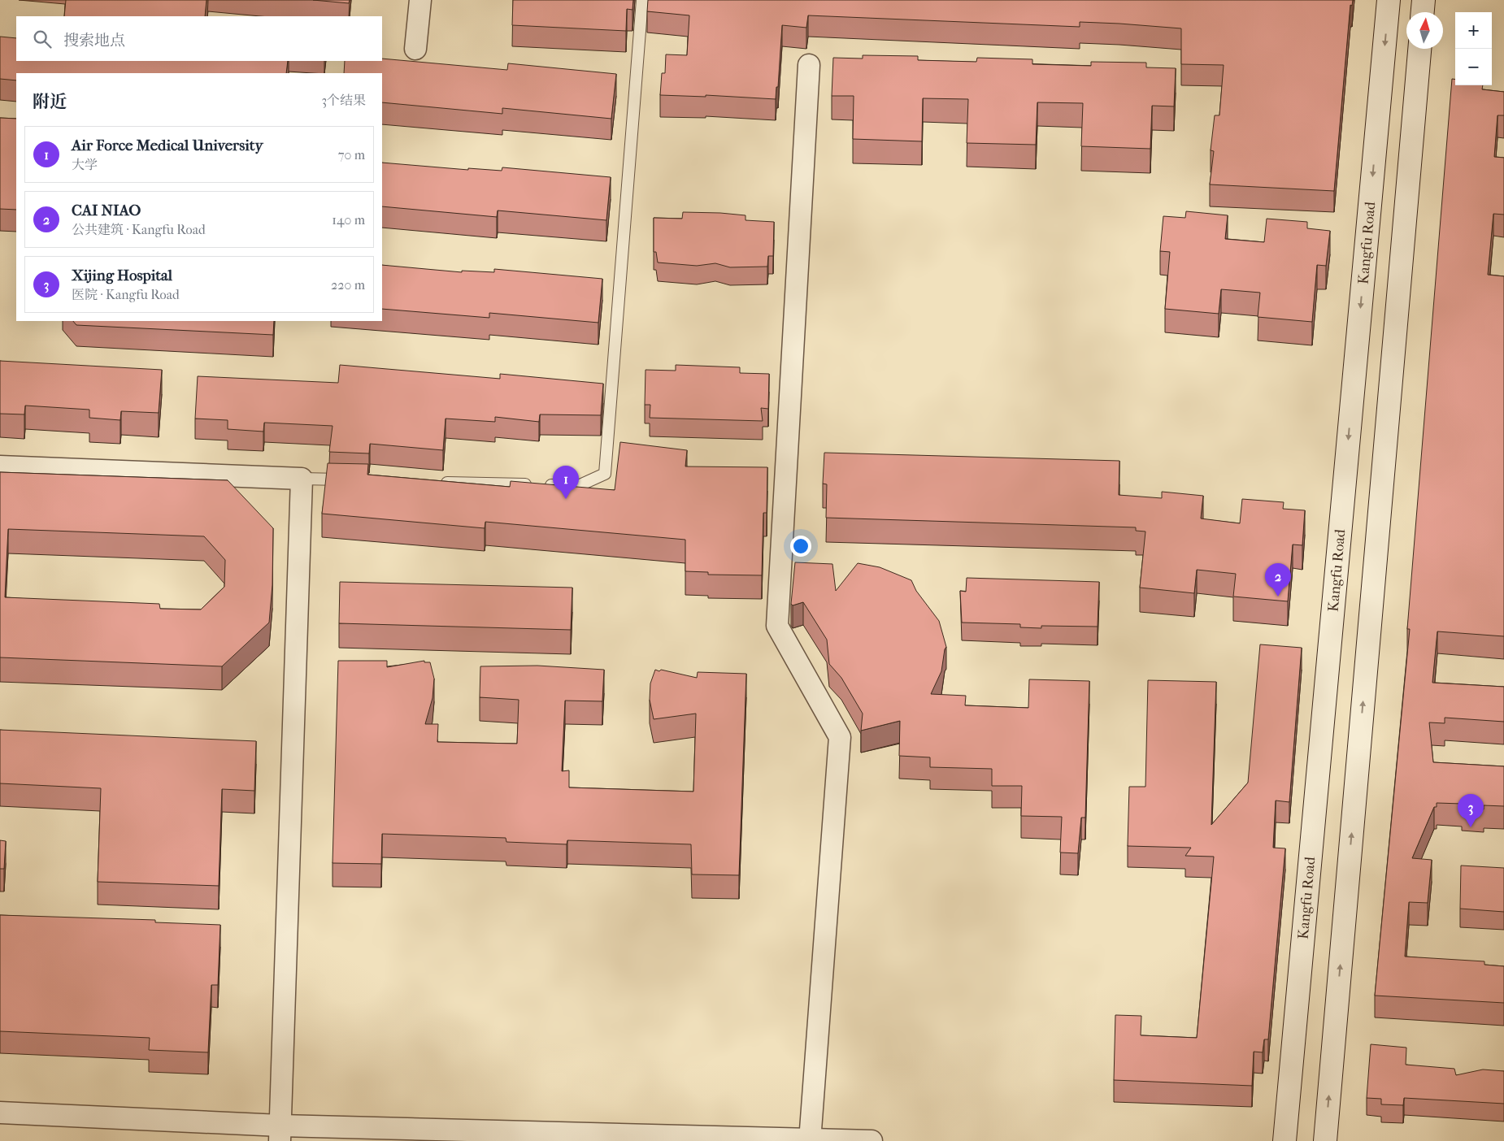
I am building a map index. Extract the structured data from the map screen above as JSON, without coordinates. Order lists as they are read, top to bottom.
{
  "streets": {
    "main road": ["Kangfu Road"]
  },
  "north": "top",
  "page": {
    "map_buttons": ["+", "−"],
    "search": "搜索地点",
    "heading": ["附近", "3个结果"],
    "list": [
      {
        "mark": "1",
        "name": "Air Force Medical University",
        "note": "大学",
        "value": "70 m"
      },
      {
        "mark": "2",
        "name": "CAI NIAO",
        "note": "公共建筑 · Kangfu Road",
        "value": "140 m"
      },
      {
        "mark": "3",
        "name": "Xijing Hospital",
        "note": "医院 · Kangfu Road",
        "value": "220 m"
      }
    ],
    "pins": ["1", "2", "3"]
  }
}
